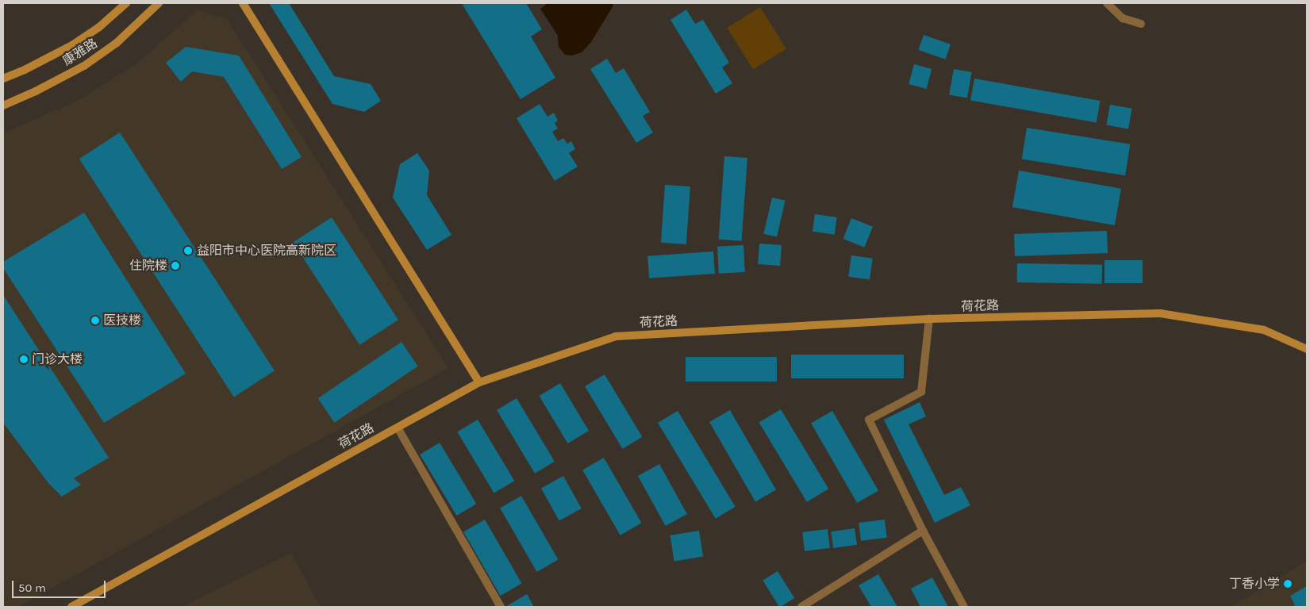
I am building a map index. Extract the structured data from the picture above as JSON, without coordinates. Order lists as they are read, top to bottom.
{
  "streets": {
    "street": ["康雅路", "荷花路"]
  },
  "places": [
    "益阳市中心医院高新院区",
    "住院楼",
    "医技楼",
    "门诊大楼",
    "丁香小学"
  ],
  "scale_bar": "50 m"
}
